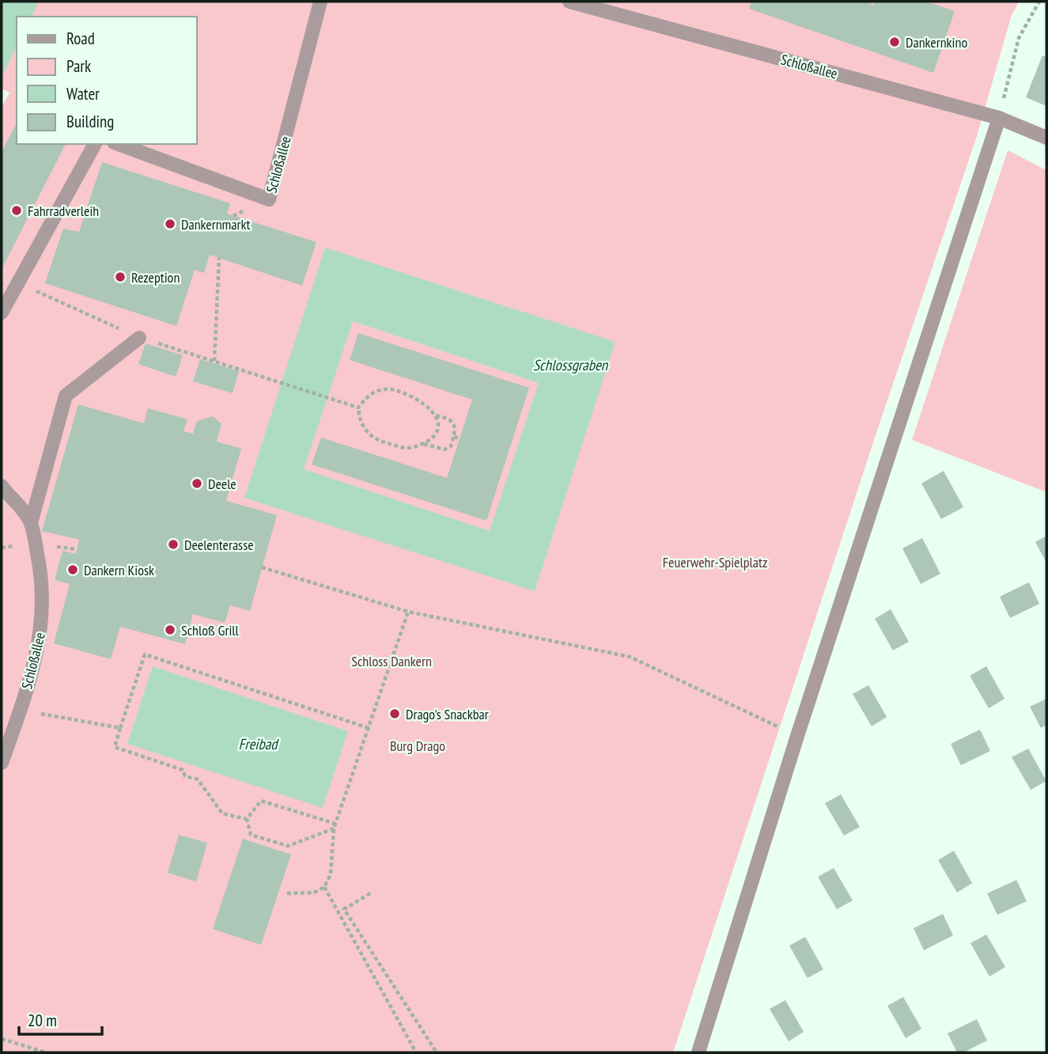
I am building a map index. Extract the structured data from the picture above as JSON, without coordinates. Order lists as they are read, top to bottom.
{
  "streets": {
    "street": ["Schloßallee"]
  },
  "water": ["Schlossgraben", "Freibad"],
  "parks": ["Feuerwehr-Spielplatz", "Schloss Dankern", "Burg Drago"],
  "places": [
    "Dankernkino",
    "Fahrradverleih",
    "Dankernmarkt",
    "Rezeption",
    "Deele",
    "Deelenterasse",
    "Dankern Kiosk",
    "Schloß Grill",
    "Drago's Snackbar"
  ],
  "legend": [
    "Road",
    "Park",
    "Water",
    "Building"
  ],
  "scale_bar": "20 m"
}
